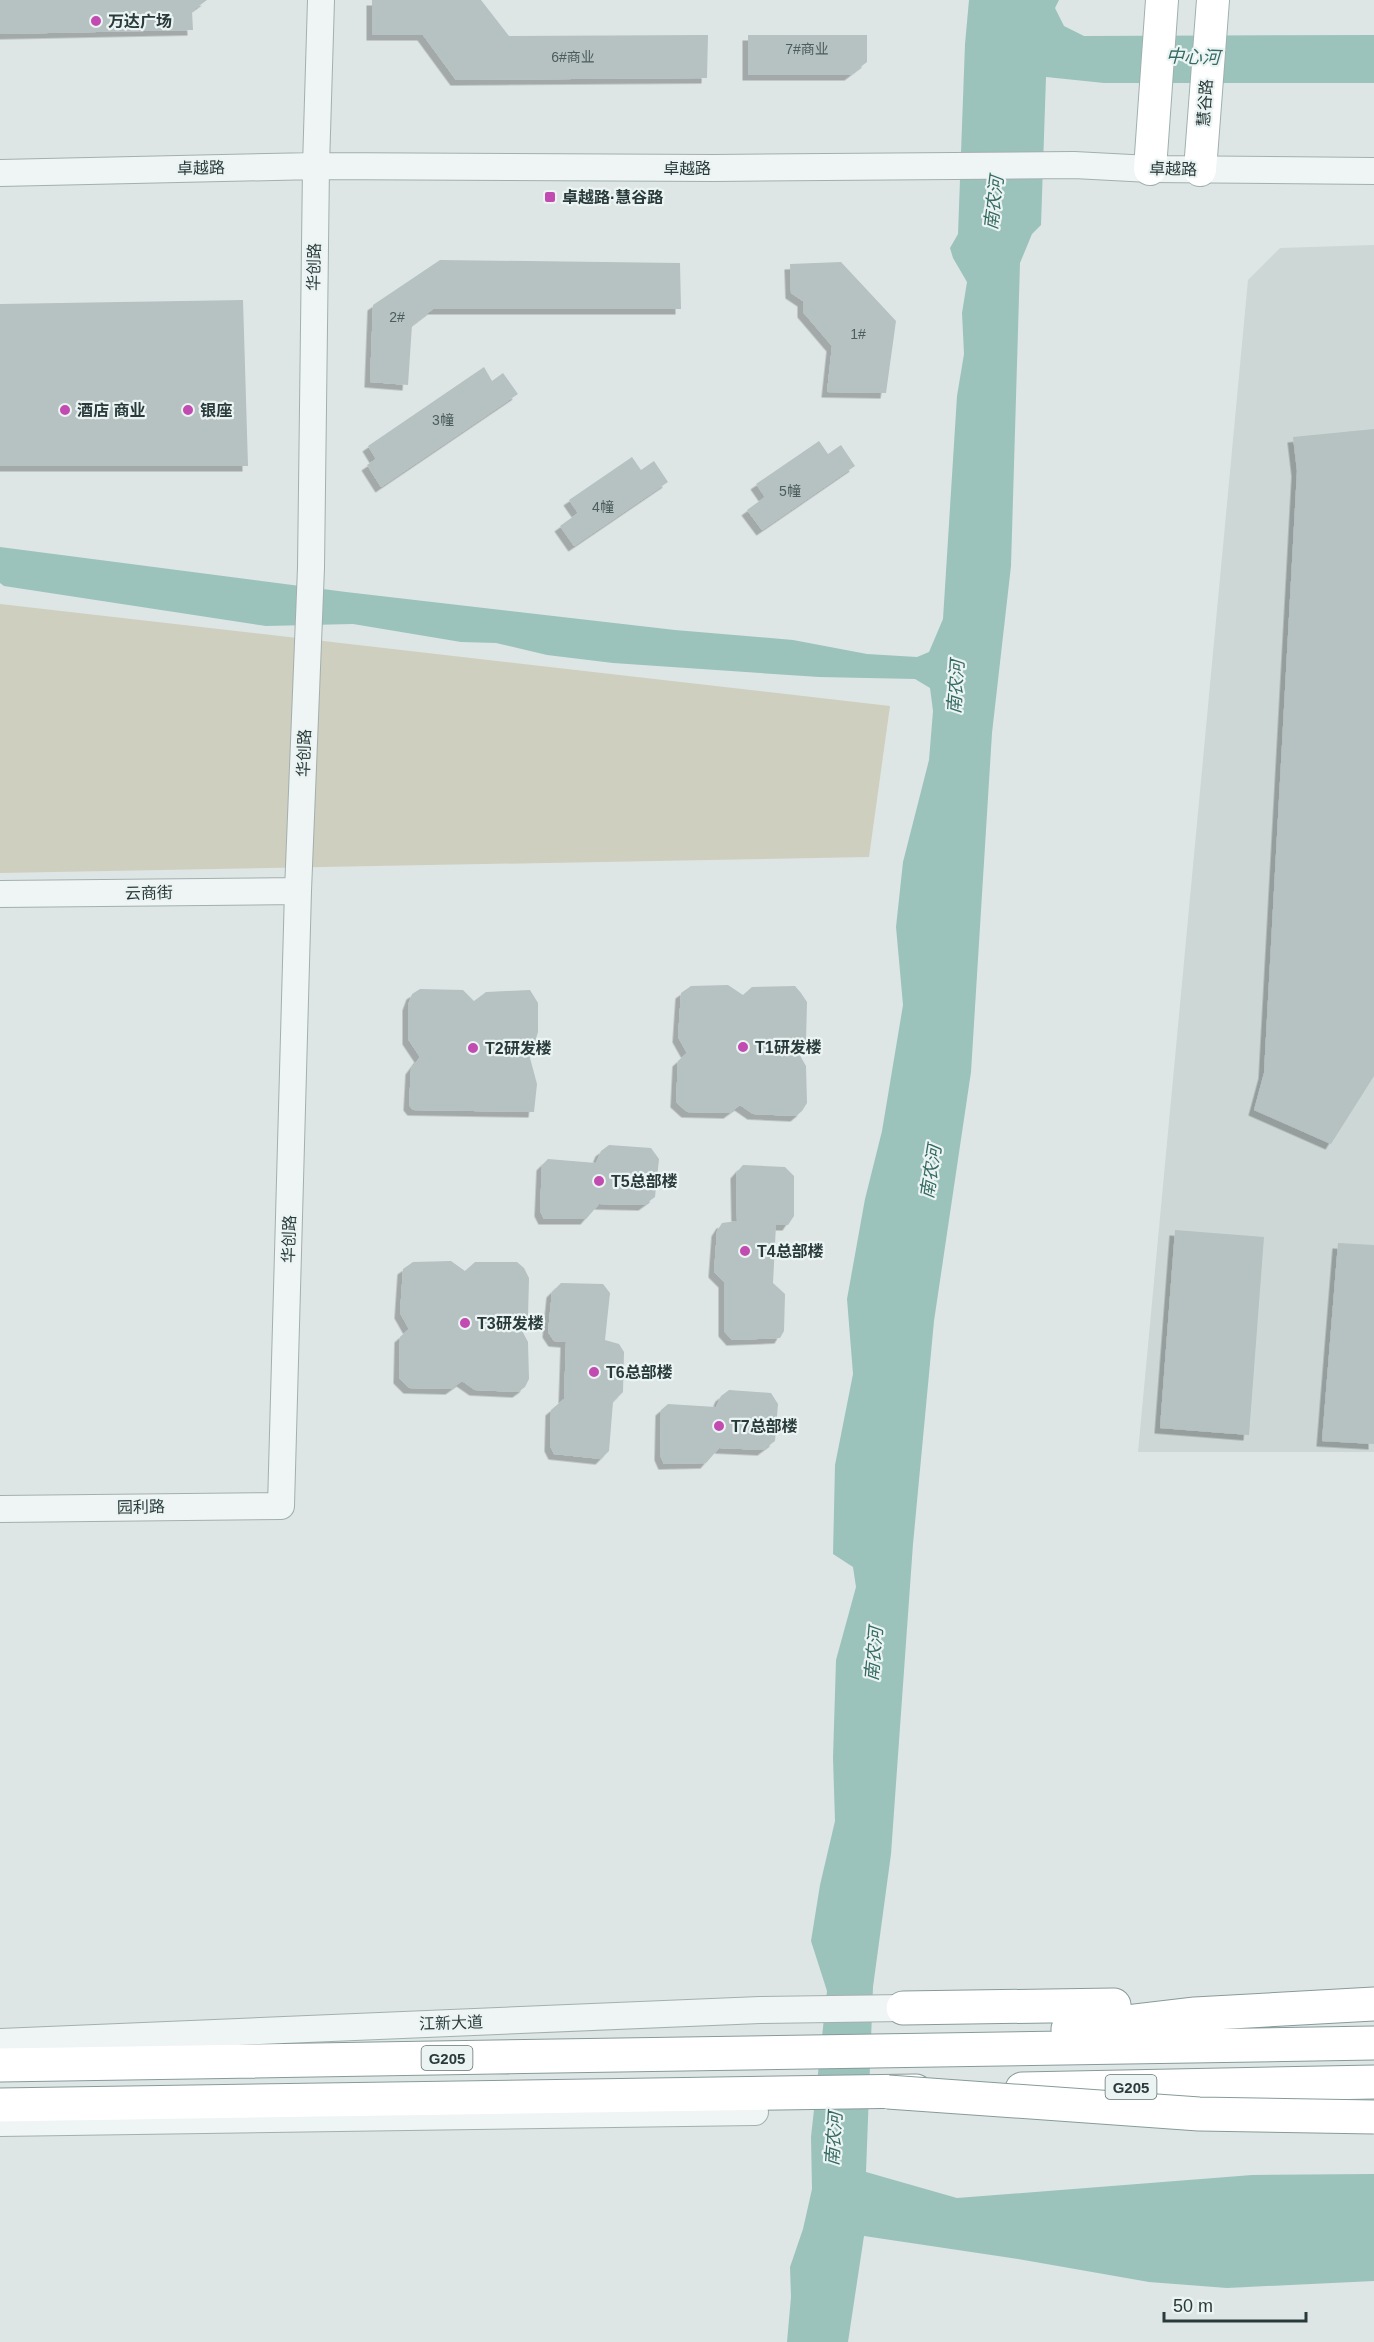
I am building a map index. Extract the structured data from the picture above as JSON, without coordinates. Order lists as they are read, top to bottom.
{
  "streets": {
    "highway": ["江新大道", "G205"],
    "main road": ["慧谷路"],
    "street": [
      "卓越路",
      "华创路",
      "云商街",
      "园利路"
    ]
  },
  "crossings": [
    ["慧谷路", "卓越路"],
    ["卓越路", "华创路"],
    ["华创路", "云商街"],
    ["华创路", "园利路"],
    ["江新大道", "G205"]
  ],
  "water": ["中心河", "南农河"],
  "places": {
    "other": [
      "万达广场",
      "酒店 商业",
      "银座",
      "T1研发楼",
      "T2研发楼",
      "T5总部楼",
      "T4总部楼",
      "T3研发楼",
      "T6总部楼",
      "T7总部楼"
    ],
    "transit": ["卓越路·慧谷路"]
  },
  "house_numbers": [
    "7#商业",
    "6#商业",
    "2#",
    "1#",
    "3幢",
    "5幢",
    "4幢"
  ],
  "scale_bar": "50 m"
}
